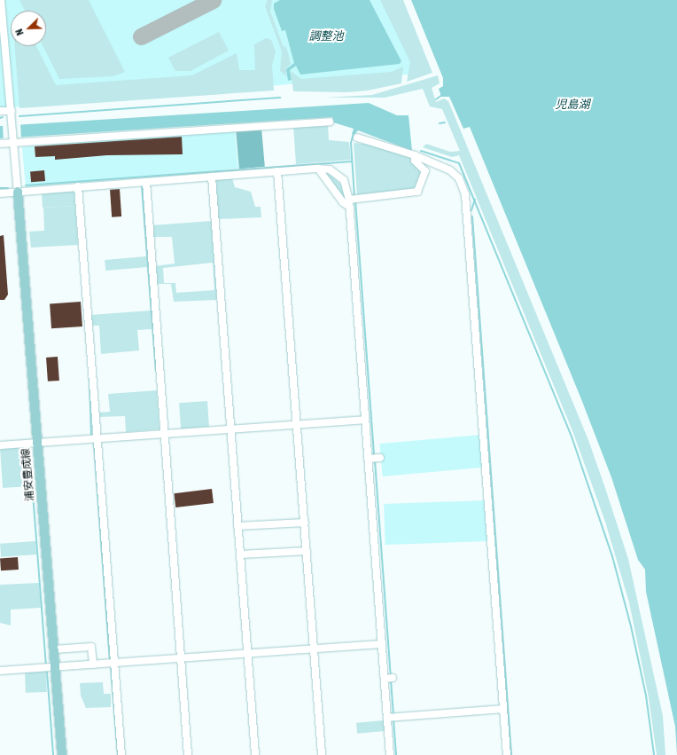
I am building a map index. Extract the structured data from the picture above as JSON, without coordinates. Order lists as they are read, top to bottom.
{
  "streets": {
    "main road": ["浦安豊成線"]
  },
  "water": ["調整池", "児島湖"],
  "north": "bottom left"
}
